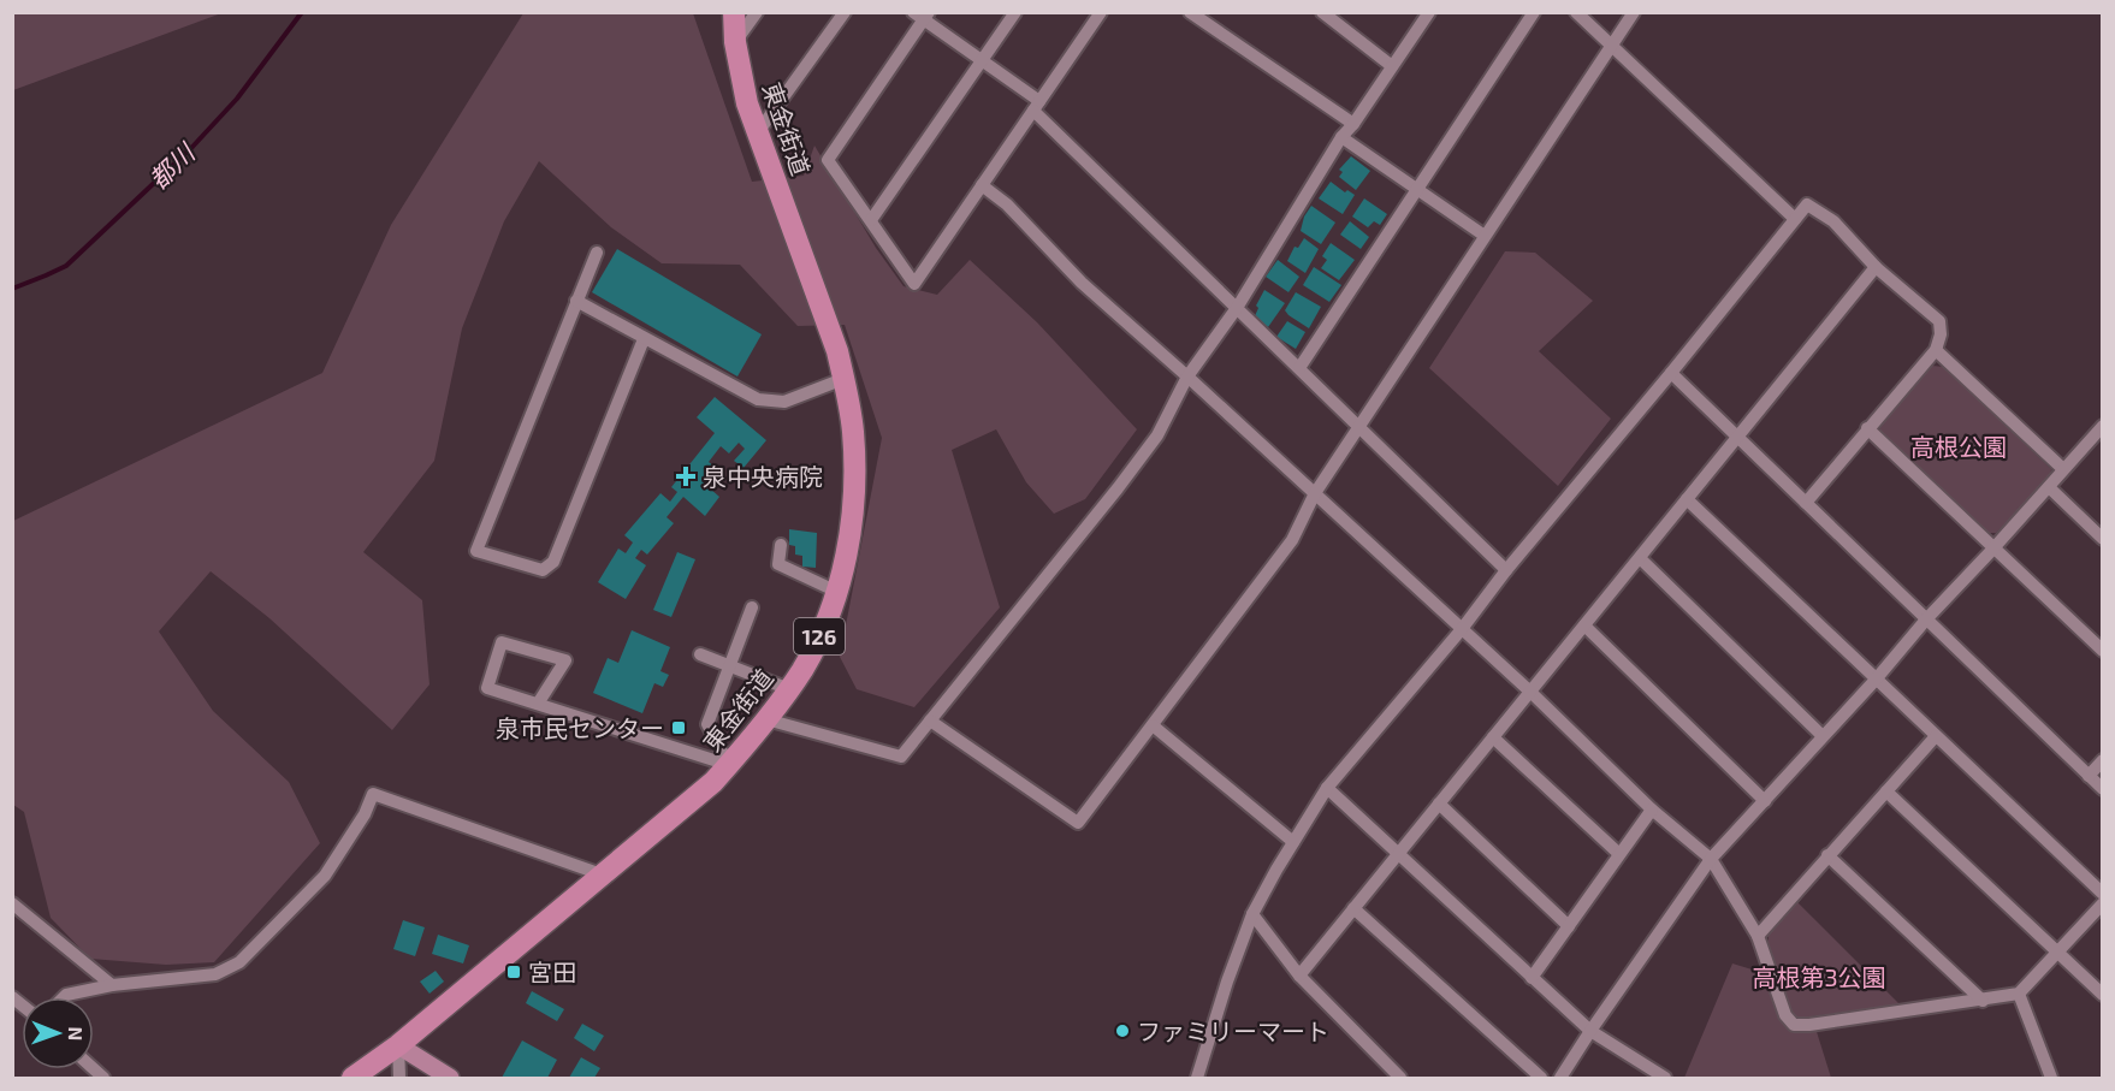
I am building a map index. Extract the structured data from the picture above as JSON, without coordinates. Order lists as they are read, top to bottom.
{
  "streets": {
    "highway": ["東金街道", "126"]
  },
  "water": ["都川"],
  "parks": ["高根公園", "高根第3公園"],
  "places": {
    "health": ["泉中央病院"],
    "transit": ["泉市民センター", "宮田"],
    "other": ["ファミリーマート"]
  },
  "north": "right"
}
